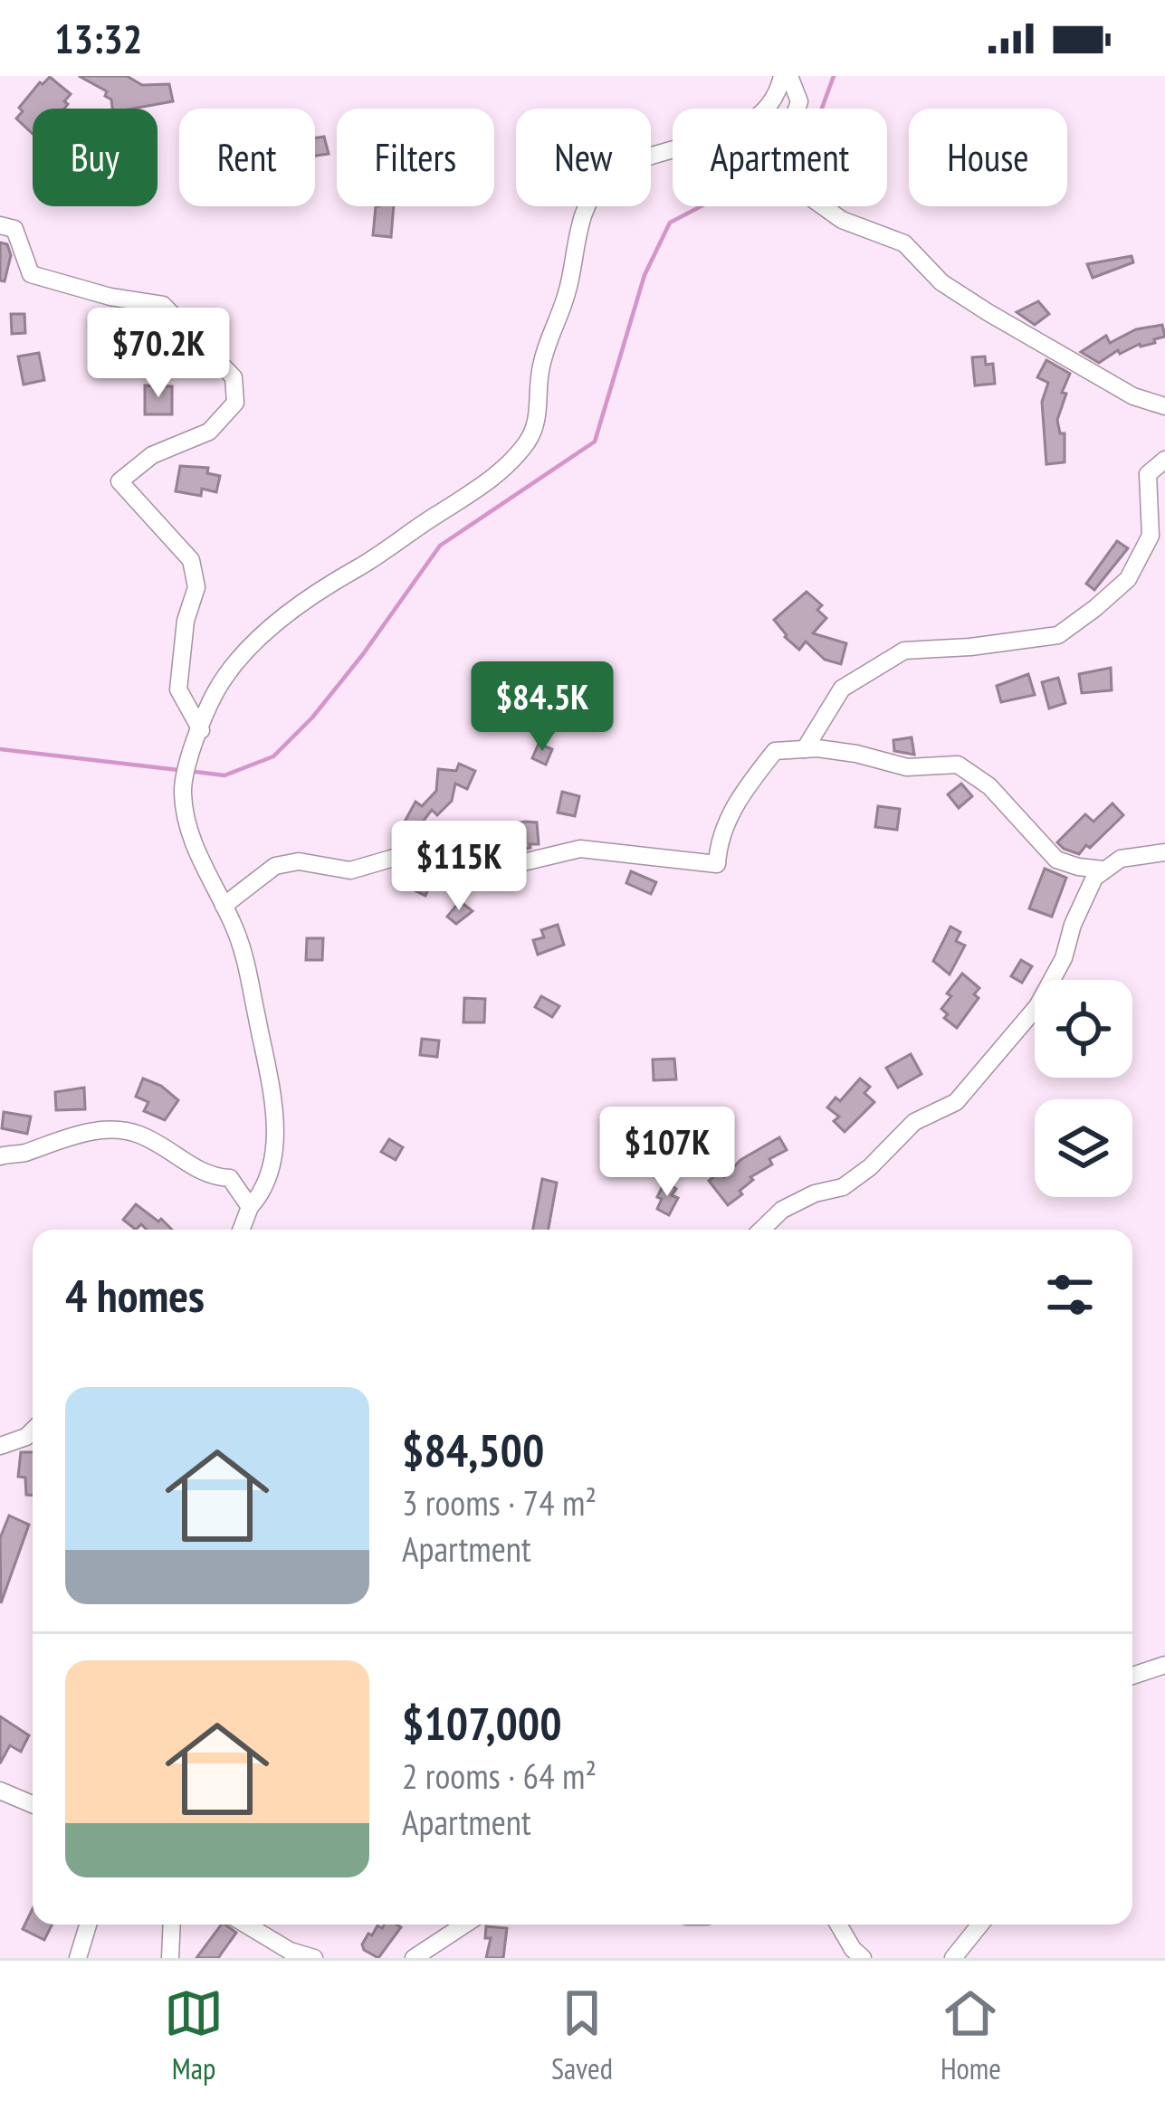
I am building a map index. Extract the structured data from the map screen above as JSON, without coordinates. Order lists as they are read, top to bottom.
{
  "page": {
    "status": "13:32",
    "chip": [
      "Buy",
      "Rent",
      "Filters",
      "New",
      "Apartment",
      "House"
    ],
    "price": [
      "$70.2K",
      "$84.5K",
      "$115K",
      "$107K"
    ],
    "heading": "4 homes",
    "list": [
      {
        "name": "$84,500",
        "note": "3 rooms · 74 m² · Apartment"
      },
      {
        "name": "$107,000",
        "note": "2 rooms · 64 m² · Apartment"
      }
    ],
    "tabs": ["Map", "Saved", "Home"]
  }
}
